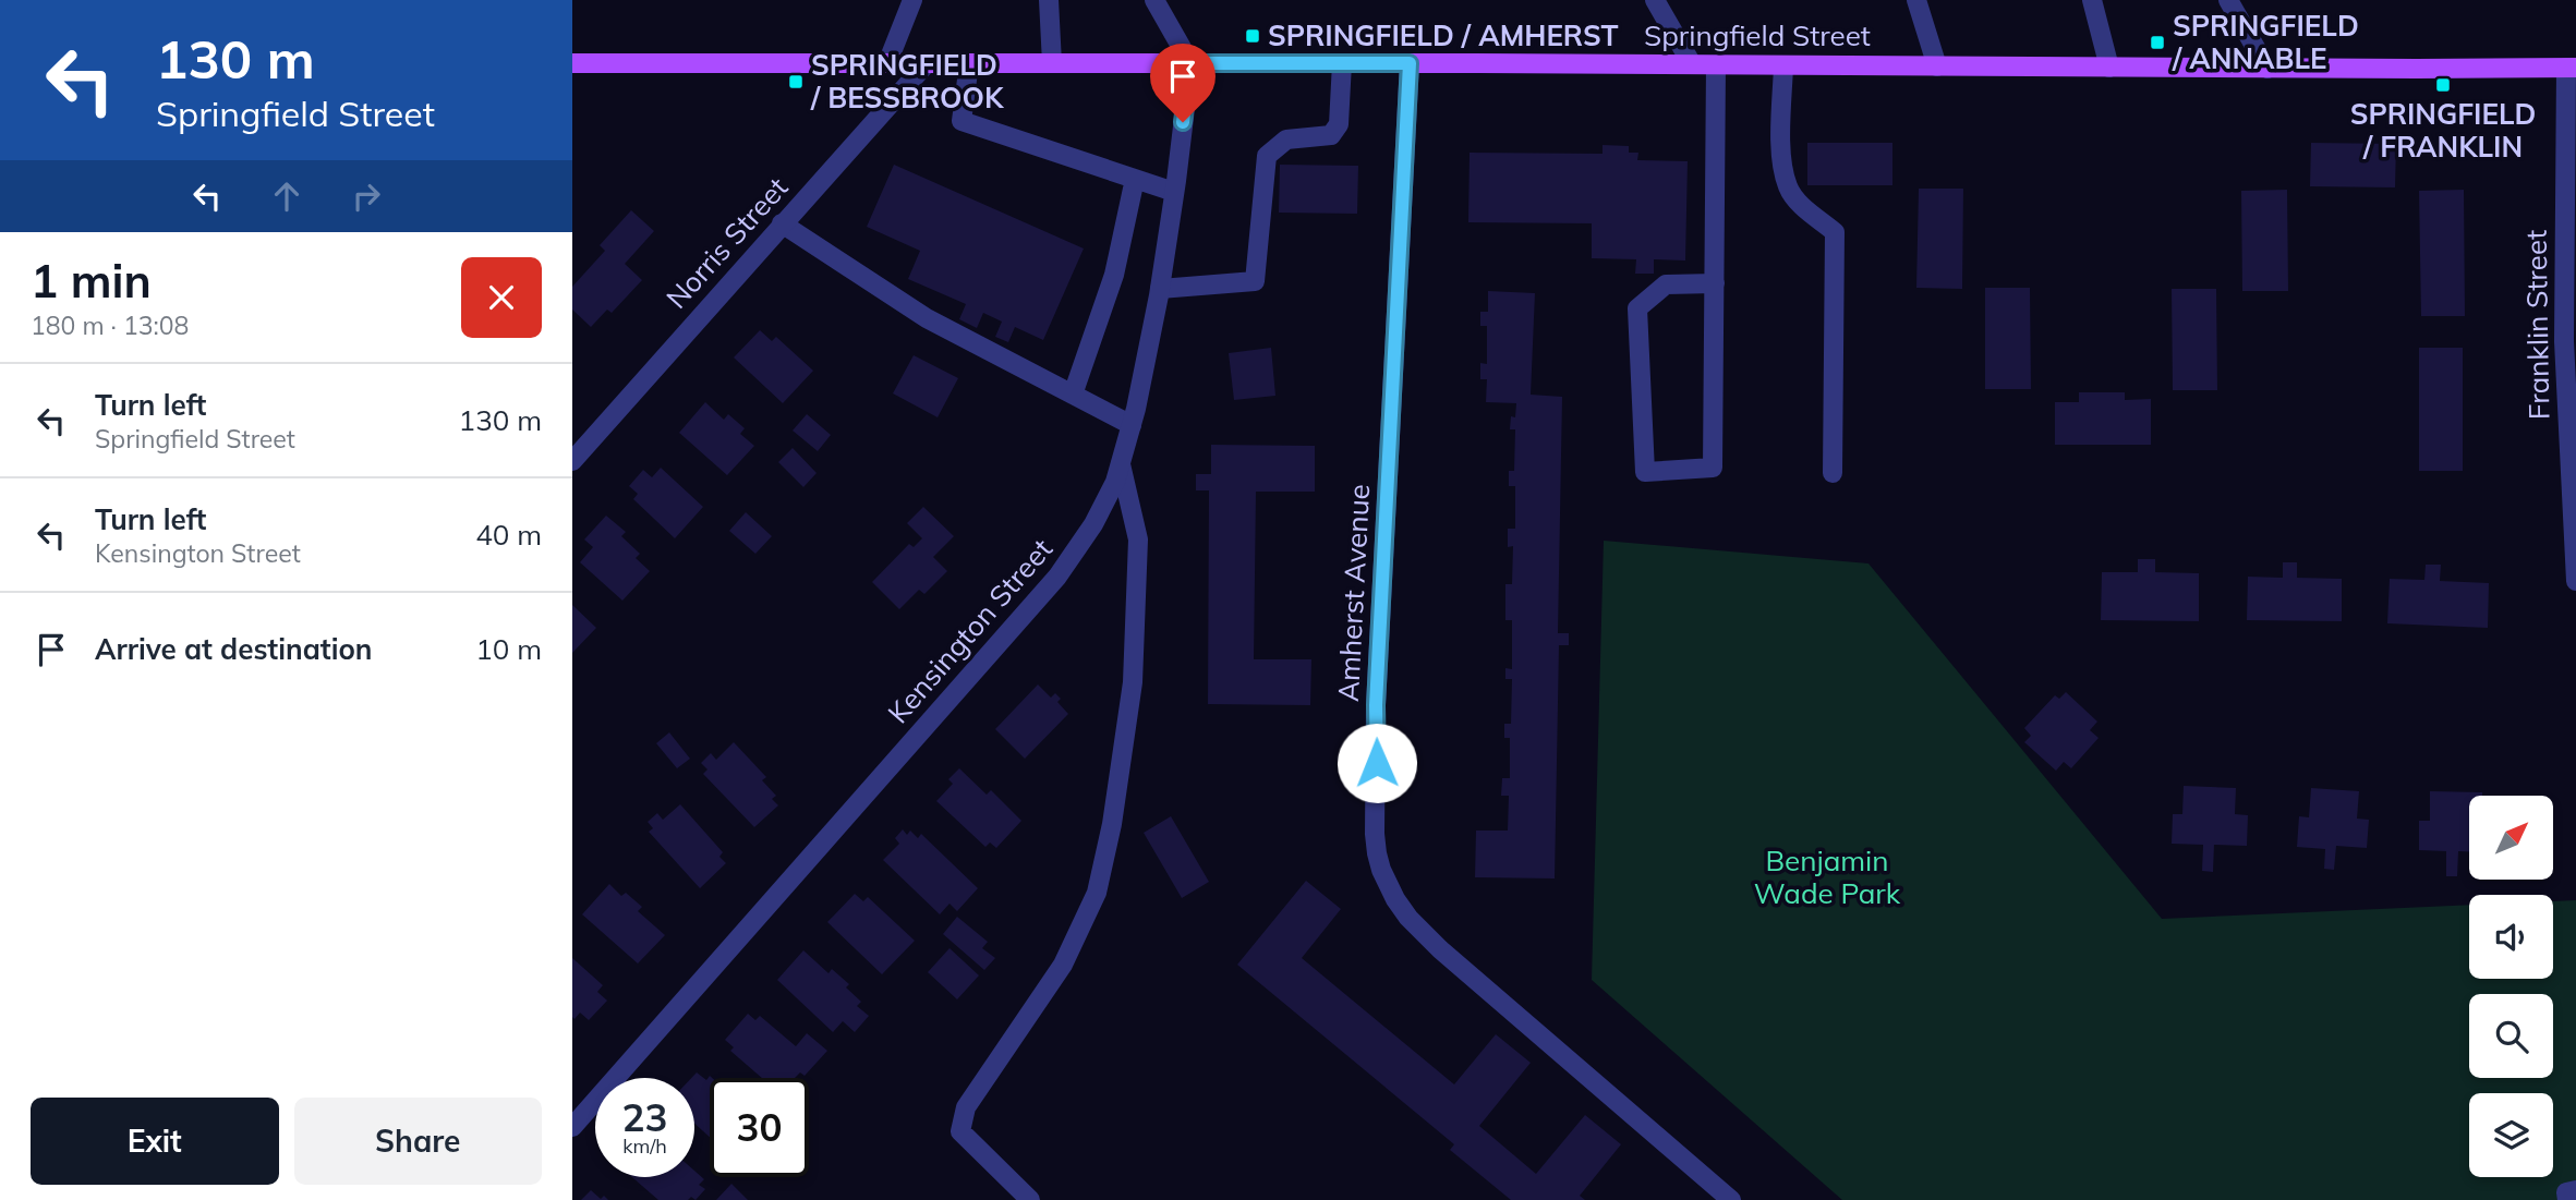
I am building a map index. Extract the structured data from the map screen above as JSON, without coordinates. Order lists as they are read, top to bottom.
{
  "streets": {
    "main road": ["Springfield Street"],
    "street": [
      "Norris Street",
      "Franklin Street",
      "Amherst Avenue",
      "Kensington Street"
    ]
  },
  "crossings": [
    ["Springfield Street", "Norris Street"],
    ["Springfield Street", "Franklin Street"],
    ["Springfield Street", "Amherst Avenue"],
    ["Springfield Street", "Kensington Street"]
  ],
  "parks": ["Benjamin Wade Park"],
  "places": {
    "transit": [
      "SPRINGFIELD / AMHERST",
      "SPRINGFIELD / ANNABLE",
      "SPRINGFIELD / BESSBROOK",
      "SPRINGFIELD / FRANKLIN"
    ]
  },
  "north": "top right",
  "page": {
    "turn": ["130 m", "Springfield Street"],
    "heading": ["1 min", "180 m · 13:08"],
    "list": [
      {
        "name": "Turn left",
        "note": "Springfield Street",
        "value": "130 m"
      },
      {
        "name": "Turn left",
        "note": "Kensington Street",
        "value": "40 m"
      },
      {
        "name": "Arrive at destination",
        "value": "10 m"
      }
    ],
    "speed": "23 km/h",
    "limit": "30",
    "buttons": ["Exit", "Share"]
  }
}
